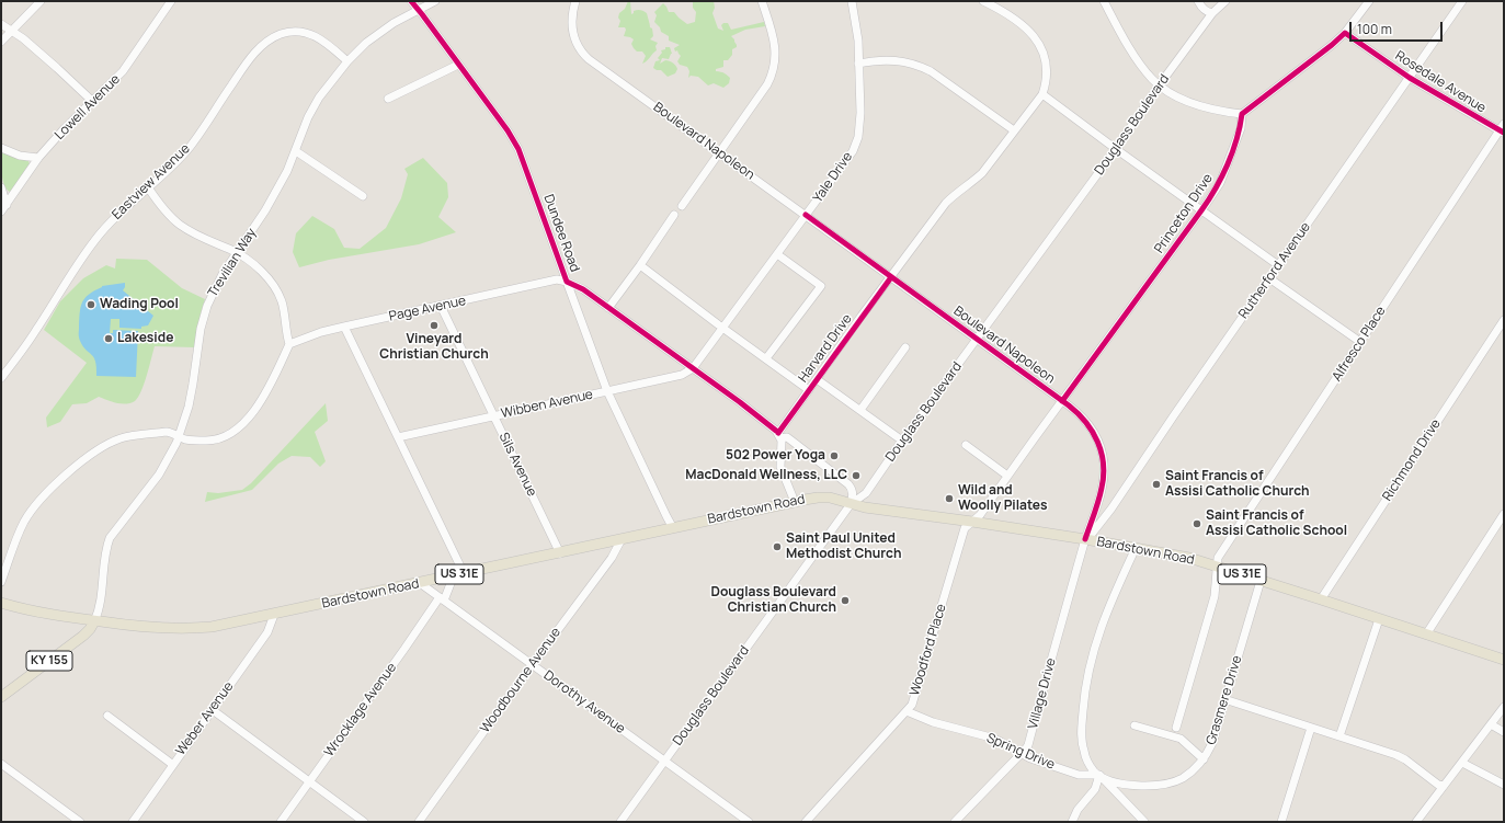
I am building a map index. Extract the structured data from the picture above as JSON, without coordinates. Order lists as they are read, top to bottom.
{
  "streets": {
    "main road": ["Bardstown Road", "US 31E", "KY 155"],
    "street": [
      "Rosedale Avenue",
      "Lowell Avenue",
      "Douglass Boulevard",
      "Boulevard Napoleon",
      "Yale Drive",
      "Eastview Avenue",
      "Princeton Drive",
      "Dundee Road",
      "Trevilian Way",
      "Rutherford Avenue",
      "Page Avenue",
      "Alfresco Place",
      "Harvard Drive",
      "Wibben Avenue",
      "Richmond Drive",
      "Sils Avenue",
      "Woodford Place",
      "Woodbourne Avenue",
      "Village Drive",
      "Grasmere Drive",
      "Dorothy Avenue",
      "Wrocklage Avenue",
      "Weber Avenue",
      "Spring Drive"
    ]
  },
  "crossings": [
    ["Rosedale Avenue", "Rutherford Avenue"],
    ["Rosedale Avenue", "Alfresco Place"],
    ["Douglass Boulevard", "Boulevard Napoleon"],
    ["Douglass Boulevard", "Dundee Road"],
    ["Douglass Boulevard", "Bardstown Road"],
    ["Douglass Boulevard", "Dorothy Avenue"],
    ["Boulevard Napoleon", "Yale Drive"],
    ["Boulevard Napoleon", "Princeton Drive"],
    ["Boulevard Napoleon", "Rutherford Avenue"],
    ["Boulevard Napoleon", "Harvard Drive"],
    ["Boulevard Napoleon", "Bardstown Road"],
    ["Boulevard Napoleon", "Village Drive"],
    ["Yale Drive", "Dundee Road"],
    ["Yale Drive", "Wibben Avenue"],
    ["Eastview Avenue", "Trevilian Way"],
    ["Princeton Drive", "Bardstown Road"],
    ["Princeton Drive", "Woodford Place"],
    ["Dundee Road", "Trevilian Way"],
    ["Dundee Road", "Page Avenue"],
    ["Dundee Road", "Harvard Drive"],
    ["Dundee Road", "Wibben Avenue"],
    ["Dundee Road", "Bardstown Road"],
    ["Trevilian Way", "Bardstown Road"],
    ["Trevilian Way", "KY 155"],
    ["Rutherford Avenue", "Bardstown Road"],
    ["Rutherford Avenue", "Village Drive"],
    ["Page Avenue", "Sils Avenue"],
    ["Alfresco Place", "Bardstown Road"],
    ["Wibben Avenue", "Sils Avenue"],
    ["Richmond Drive", "Bardstown Road"],
    ["Sils Avenue", "Bardstown Road"],
    ["Bardstown Road", "Woodford Place"],
    ["Bardstown Road", "KY 155"],
    ["Bardstown Road", "Woodbourne Avenue"],
    ["Bardstown Road", "Village Drive"],
    ["Bardstown Road", "Grasmere Drive"],
    ["Bardstown Road", "Dorothy Avenue"],
    ["Bardstown Road", "Wrocklage Avenue"],
    ["Bardstown Road", "Weber Avenue"],
    ["Woodford Place", "Spring Drive"],
    ["Woodbourne Avenue", "Dorothy Avenue"],
    ["Village Drive", "Spring Drive"],
    ["Grasmere Drive", "Spring Drive"],
    ["Dorothy Avenue", "Wrocklage Avenue"]
  ],
  "places": [
    "Wading Pool",
    "Vineyard Christian Church",
    "Lakeside",
    "502 Power Yoga",
    "MacDonald Wellness, LLC",
    "Saint Francis of Assisi Catholic Church",
    "Wild and Woolly Pilates",
    "Saint Francis of Assisi Catholic School",
    "Saint Paul United Methodist Church",
    "Douglass Boulevard Christian Church"
  ],
  "scale_bar": "100 m"
}
